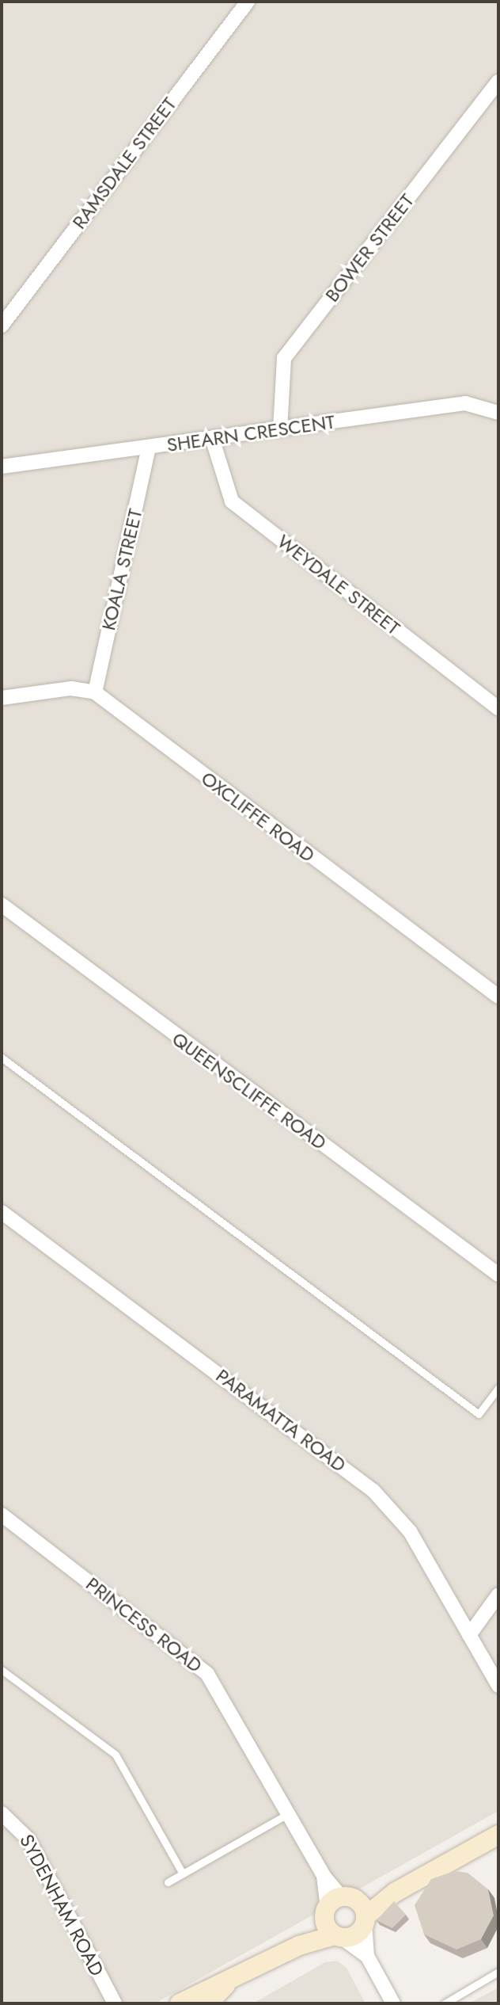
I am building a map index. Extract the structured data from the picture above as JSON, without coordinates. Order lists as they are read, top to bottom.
{
  "streets": {
    "street": [
      "RAMSDALE STREET",
      "BOWER STREET",
      "SHEARN CRESCENT",
      "KOALA STREET",
      "WEYDALE STREET",
      "OXCLIFFE ROAD",
      "QUEENSCLIFFE ROAD",
      "PARAMATTA ROAD",
      "PRINCESS ROAD",
      "SYDENHAM ROAD"
    ]
  },
  "crossings": [
    ["BOWER STREET", "SHEARN CRESCENT"],
    ["SHEARN CRESCENT", "KOALA STREET"],
    ["SHEARN CRESCENT", "WEYDALE STREET"],
    ["KOALA STREET", "OXCLIFFE ROAD"]
  ]
}
